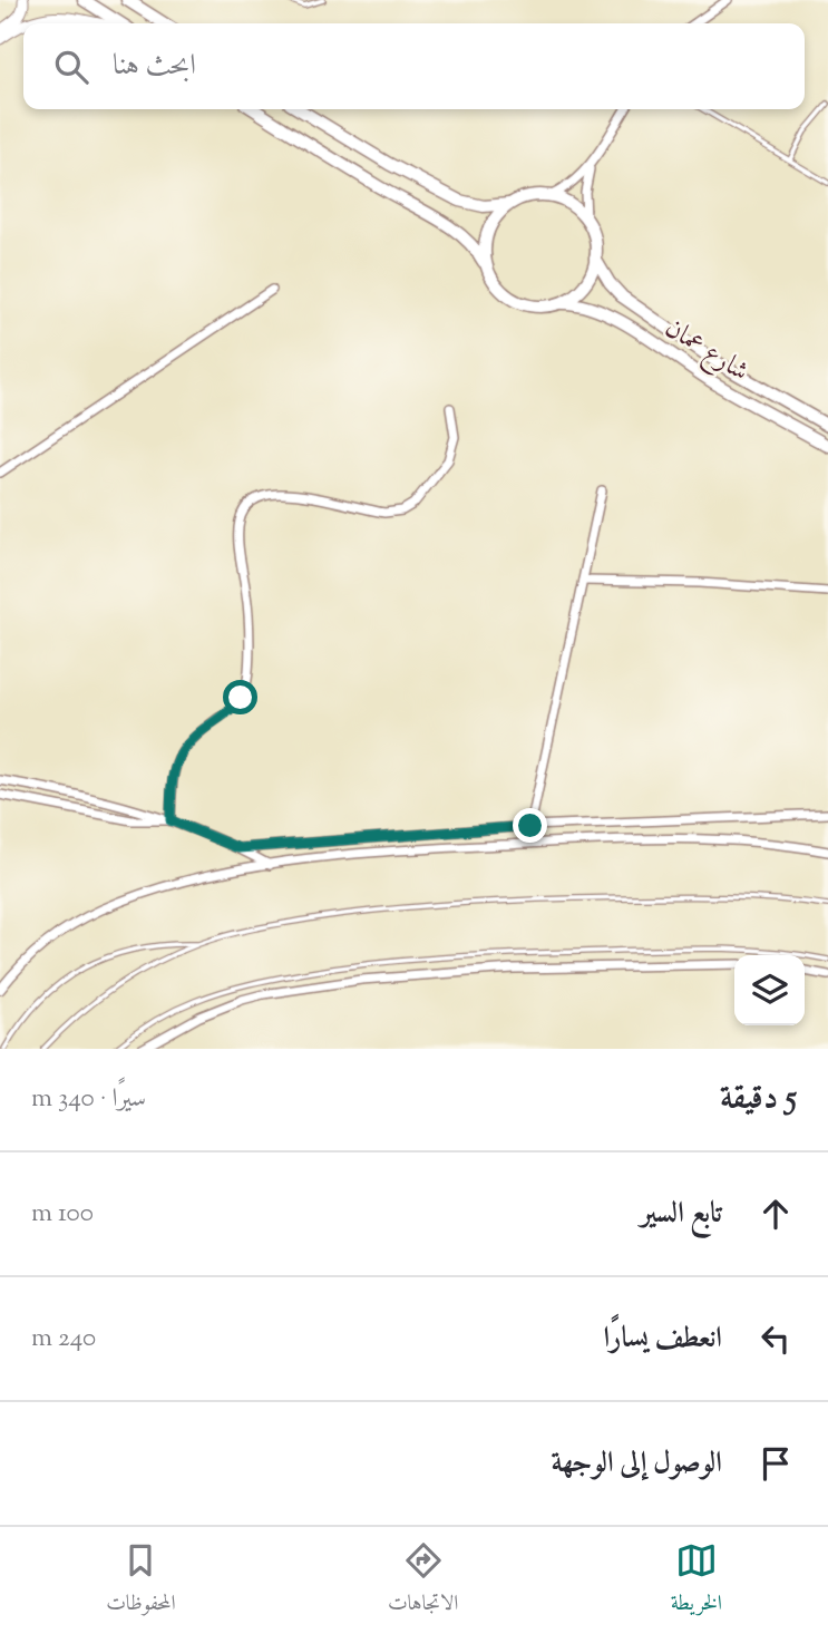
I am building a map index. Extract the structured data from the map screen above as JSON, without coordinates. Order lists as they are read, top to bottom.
{
  "streets": {
    "main road": ["شارع عمان"]
  },
  "page": {
    "search": "ابحث هنا",
    "heading": ["5 دقيقة", "سيرًا · 340 m"],
    "list": [
      ["تابع السير", "100 m"],
      ["انعطف يسارًا", "240 m"],
      "الوصول إلى الوجهة"
    ],
    "nav": ["الخريطة", "الاتجاهات", "المحفوظات"]
  }
}
